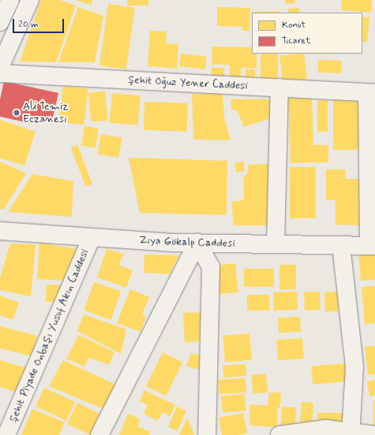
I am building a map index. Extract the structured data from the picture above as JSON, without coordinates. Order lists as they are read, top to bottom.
{
  "streets": {
    "street": ["Şehit Oğuz Yener Caddesi", "Ziya Gökalp Caddesi", "Şehit Piyade Onbaşı Yusuf Akın Caddesi"]
  },
  "crossings": [
    ["Ziya Gökalp Caddesi", "Şehit Piyade Onbaşı Yusuf Akın Caddesi"]
  ],
  "places": ["Ali Temiz Eczanesi"],
  "legend": ["Konut", "Ticaret"],
  "scale_bar": "20 m"
}
